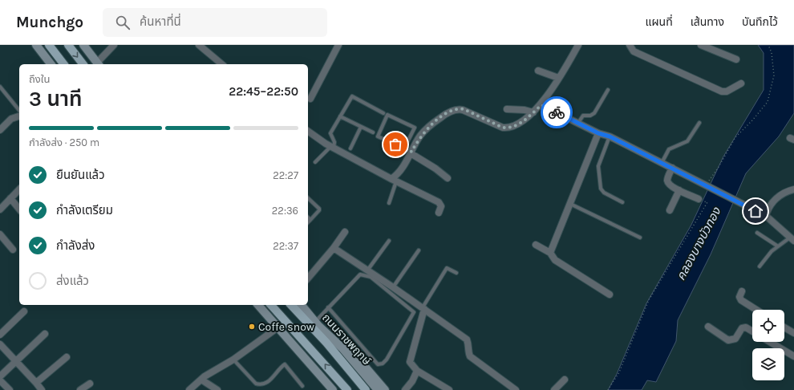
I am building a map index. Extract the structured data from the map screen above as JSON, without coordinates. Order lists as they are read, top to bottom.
{
  "streets": {
    "main road": ["ถนนราชพฤกษ์"]
  },
  "water": ["คลองบางบัวทอง"],
  "places": ["Coffe snow"],
  "page": {
    "header": "Munchgo",
    "search": "ค้นหาที่นี่",
    "nav": ["แผนที่", "เส้นทาง", "บันทึกไว้"],
    "heading": ["3 นาที", "ถึงใน", "22:45–22:50"],
    "bar": "กำลังส่ง · 250 m",
    "list": [
      ["ยืนยันแล้ว", "22:27"],
      ["กำลังเตรียม", "22:36"],
      ["กำลังส่ง", "22:37"],
      "ส่งแล้ว"
    ]
  }
}
